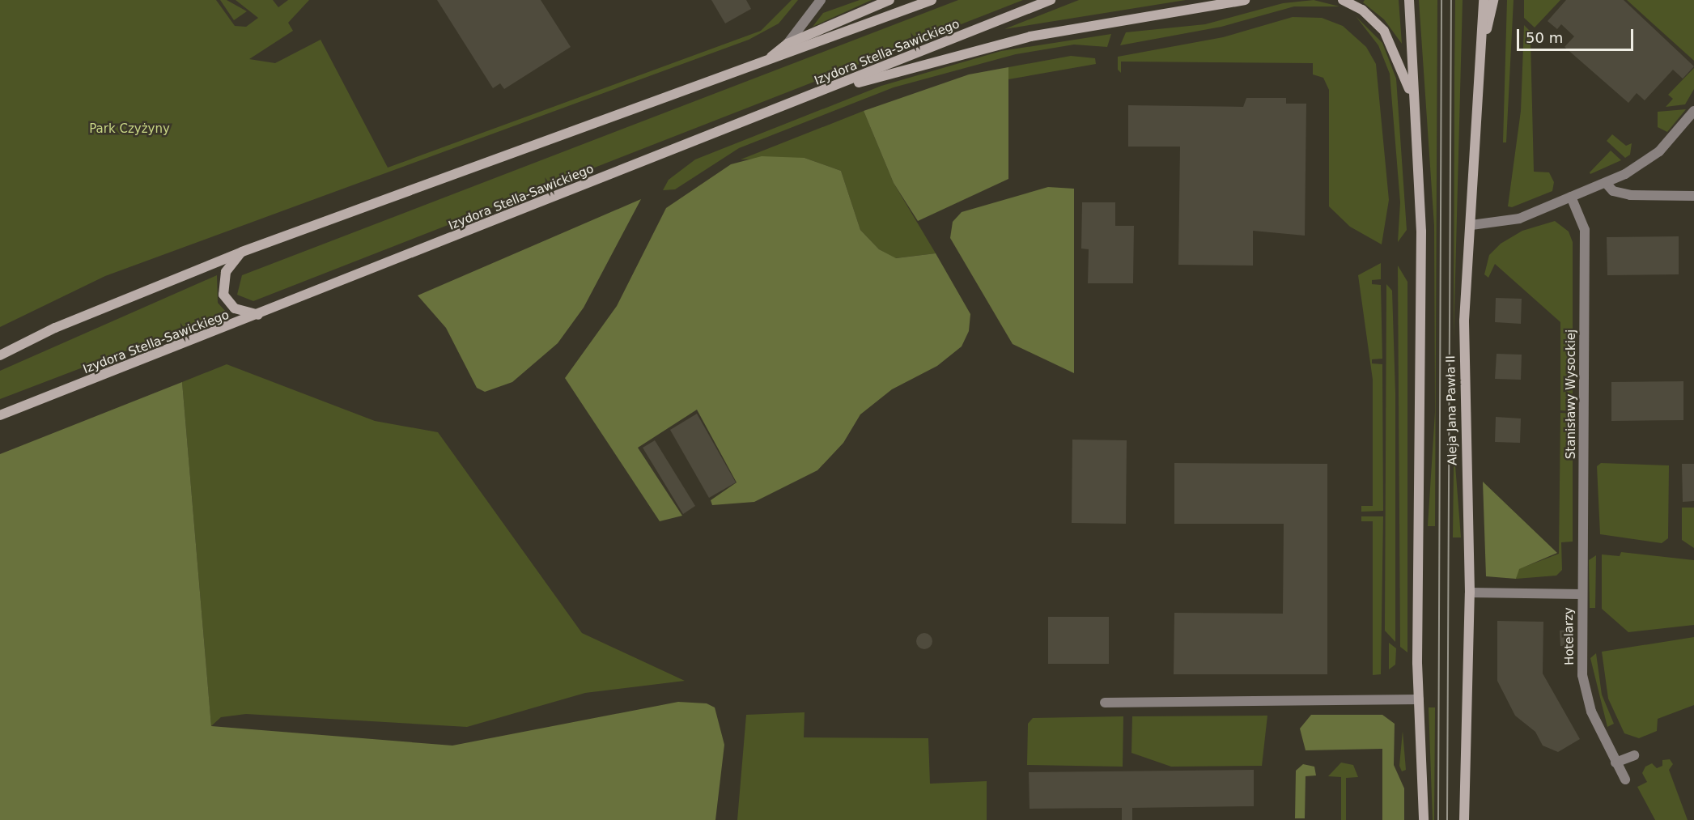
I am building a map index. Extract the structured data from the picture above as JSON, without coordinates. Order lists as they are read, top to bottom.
{
  "streets": {
    "main road": ["Izydora Stella-Sawickiego", "Aleja Jana Pawła II"],
    "street": ["Stanisławy Wysockiej", "Hotelarzy"]
  },
  "crossings": [
    ["Stanisławy Wysockiej", "Hotelarzy"],
    ["Aleja Jana Pawła II", "Hotelarzy"]
  ],
  "parks": ["Park Czyżyny"],
  "scale_bar": "50 m"
}
